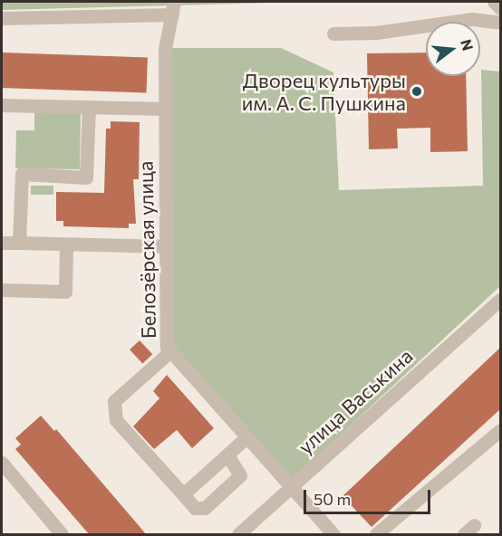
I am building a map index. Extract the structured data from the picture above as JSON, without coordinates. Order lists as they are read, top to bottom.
{
  "streets": {
    "street": ["Белозёрская улица", "улица Васькина"]
  },
  "crossings": [
    ["Белозёрская улица", "улица Васькина"]
  ],
  "places": ["Дворец культуры им. А. С. Пушкина"],
  "scale_bar": "50 m",
  "north": "right"
}
